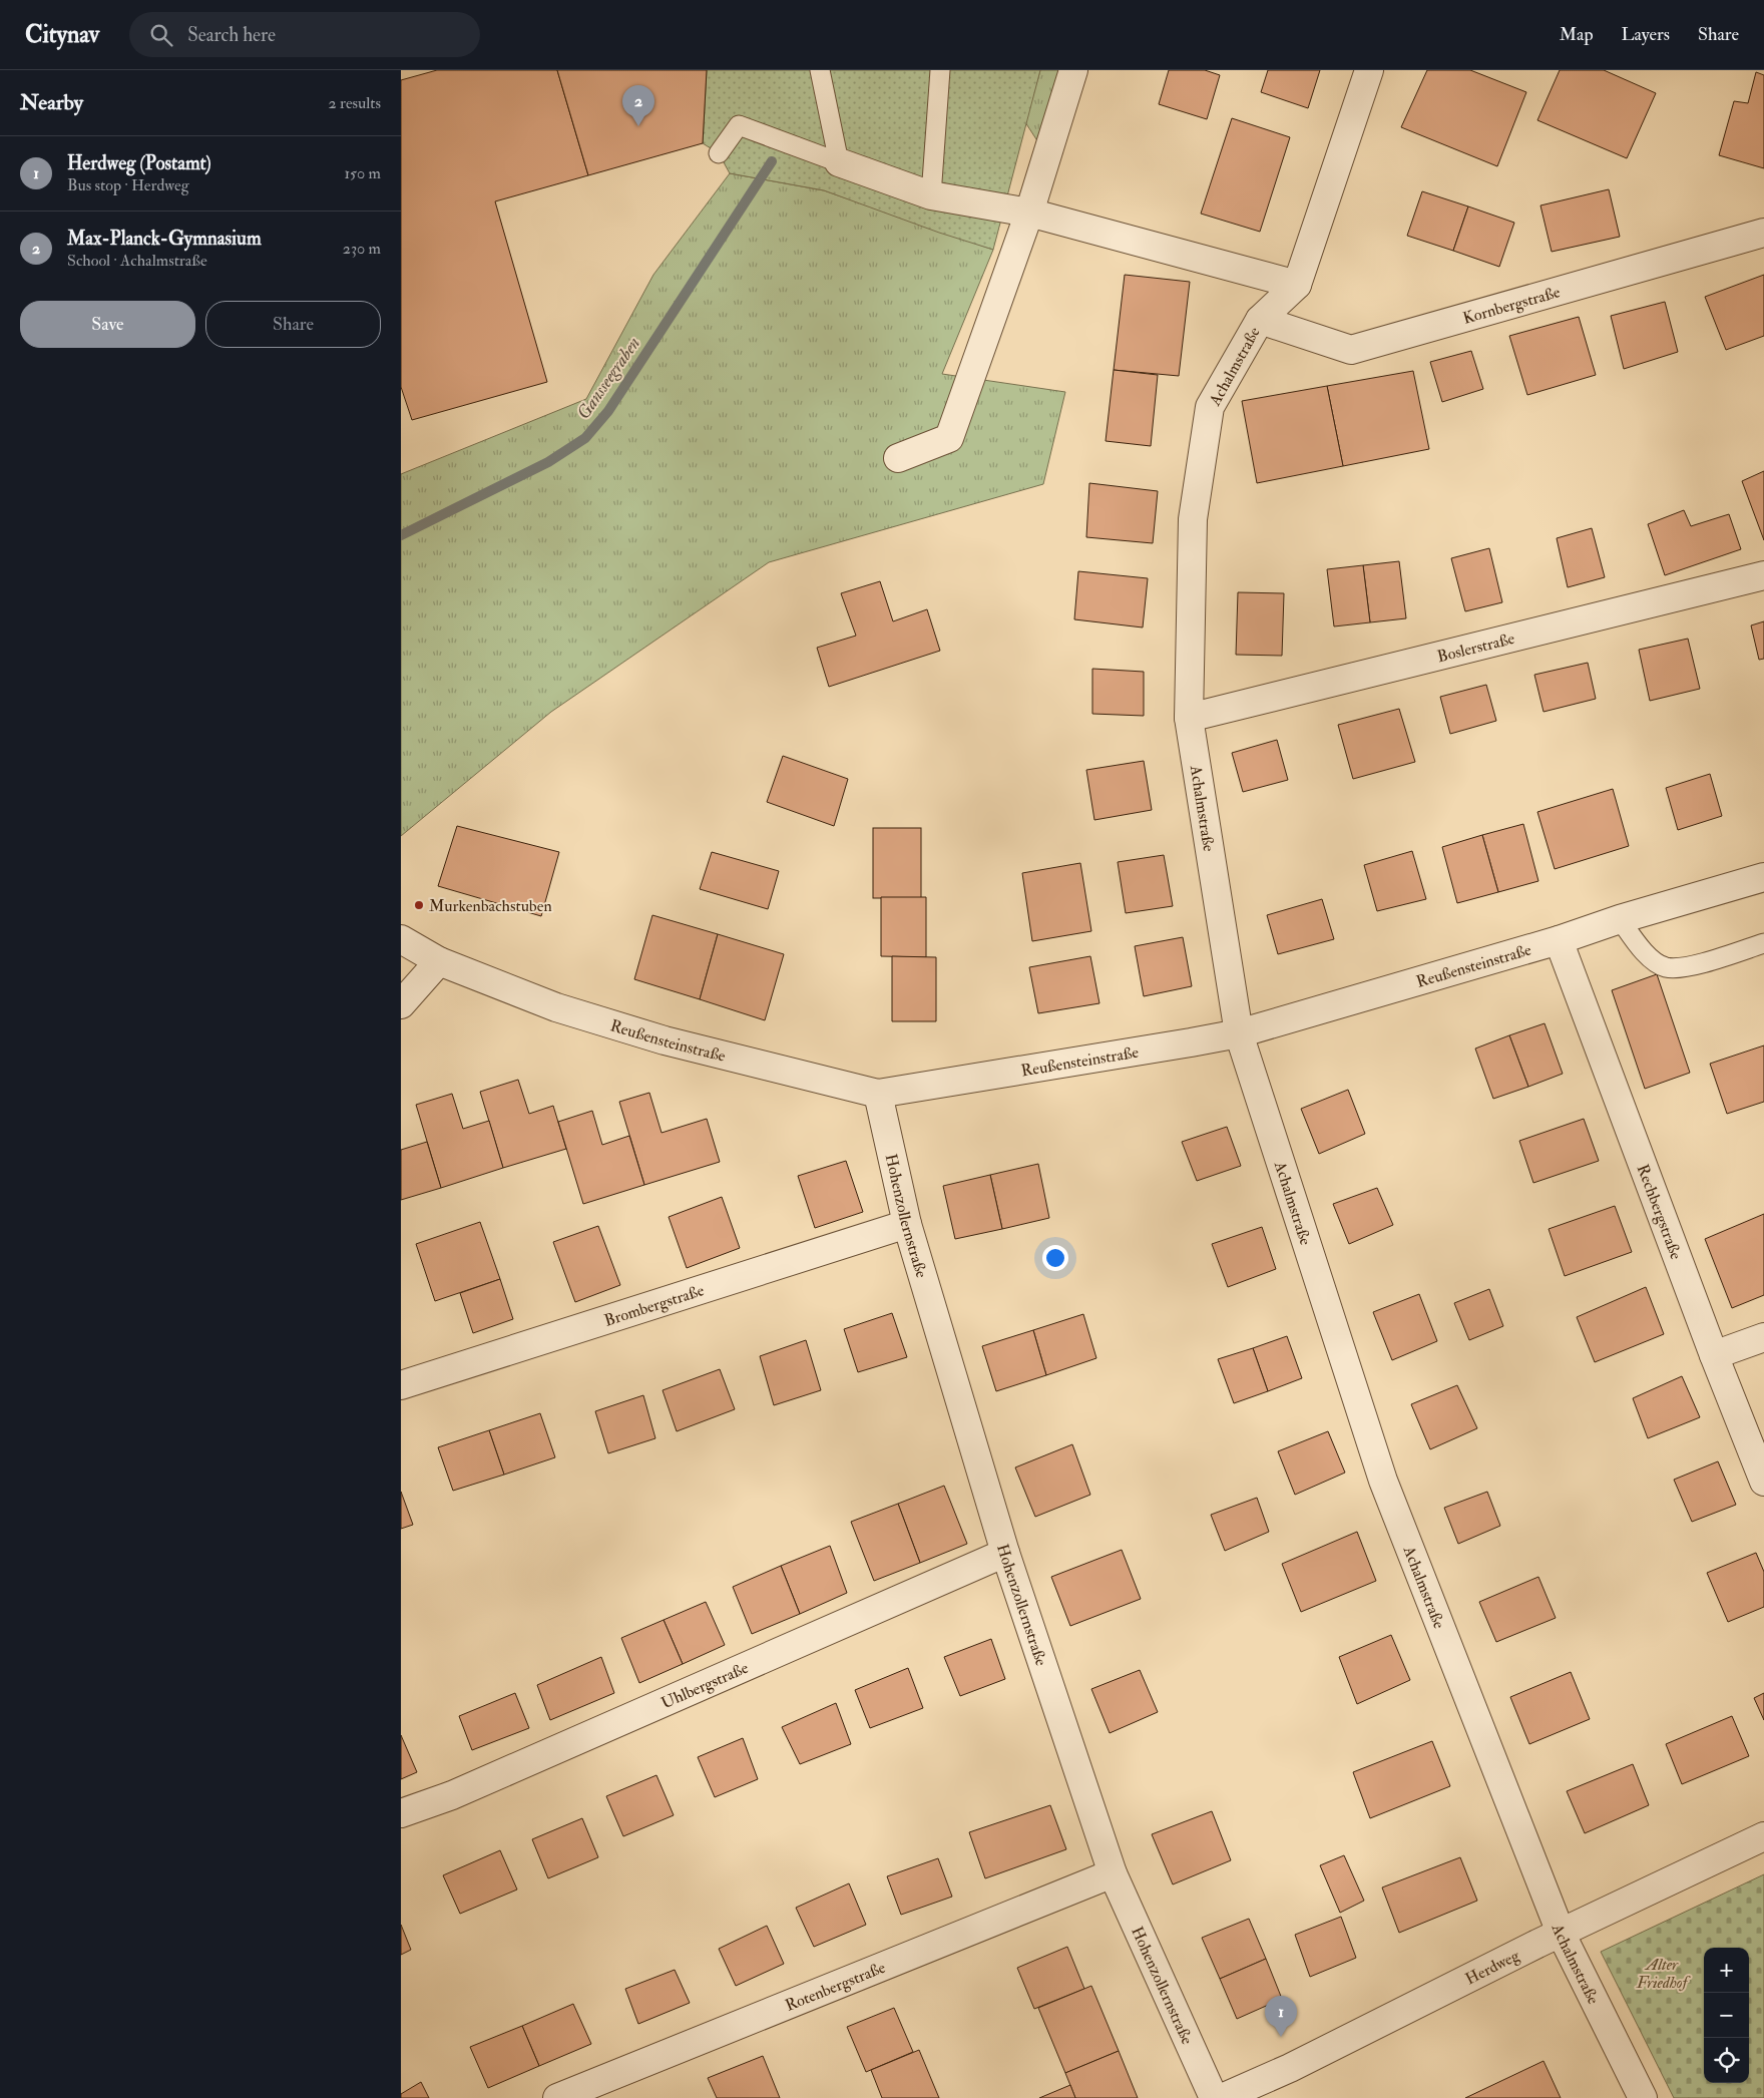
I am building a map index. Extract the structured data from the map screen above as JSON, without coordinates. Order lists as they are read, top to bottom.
{
  "streets": {
    "street": [
      "Kornbergstraße",
      "Achalmstraße",
      "Boslerstraße",
      "Reußensteinstraße",
      "Rechbergstraße",
      "Hohenzollernstraße",
      "Brombergstraße",
      "Uhlbergstraße",
      "Herdweg",
      "Rotenbergstraße"
    ]
  },
  "crossings": [
    ["Kornbergstraße", "Achalmstraße"],
    ["Achalmstraße", "Boslerstraße"],
    ["Achalmstraße", "Reußensteinstraße"],
    ["Achalmstraße", "Herdweg"],
    ["Reußensteinstraße", "Rechbergstraße"],
    ["Reußensteinstraße", "Hohenzollernstraße"],
    ["Hohenzollernstraße", "Brombergstraße"],
    ["Hohenzollernstraße", "Uhlbergstraße"],
    ["Hohenzollernstraße", "Rotenbergstraße"]
  ],
  "water": ["Gansseegraben"],
  "parks": ["Alter Friedhof"],
  "places": ["Murkenbachstuben"],
  "page": {
    "header": "Citynav",
    "search": "Search here",
    "nav": ["Map", "Layers", "Share"],
    "heading": ["Nearby", "2 results"],
    "pins": ["2", "1"],
    "list": [
      {
        "mark": "1",
        "name": "Herdweg (Postamt)",
        "note": "Bus stop · Herdweg",
        "value": "150 m"
      },
      {
        "mark": "2",
        "name": "Max-Planck-Gymnasium",
        "note": "School · Achalmstraße",
        "value": "230 m"
      }
    ],
    "buttons": ["Save", "Share"],
    "map_buttons": ["+", "−"]
  }
}
